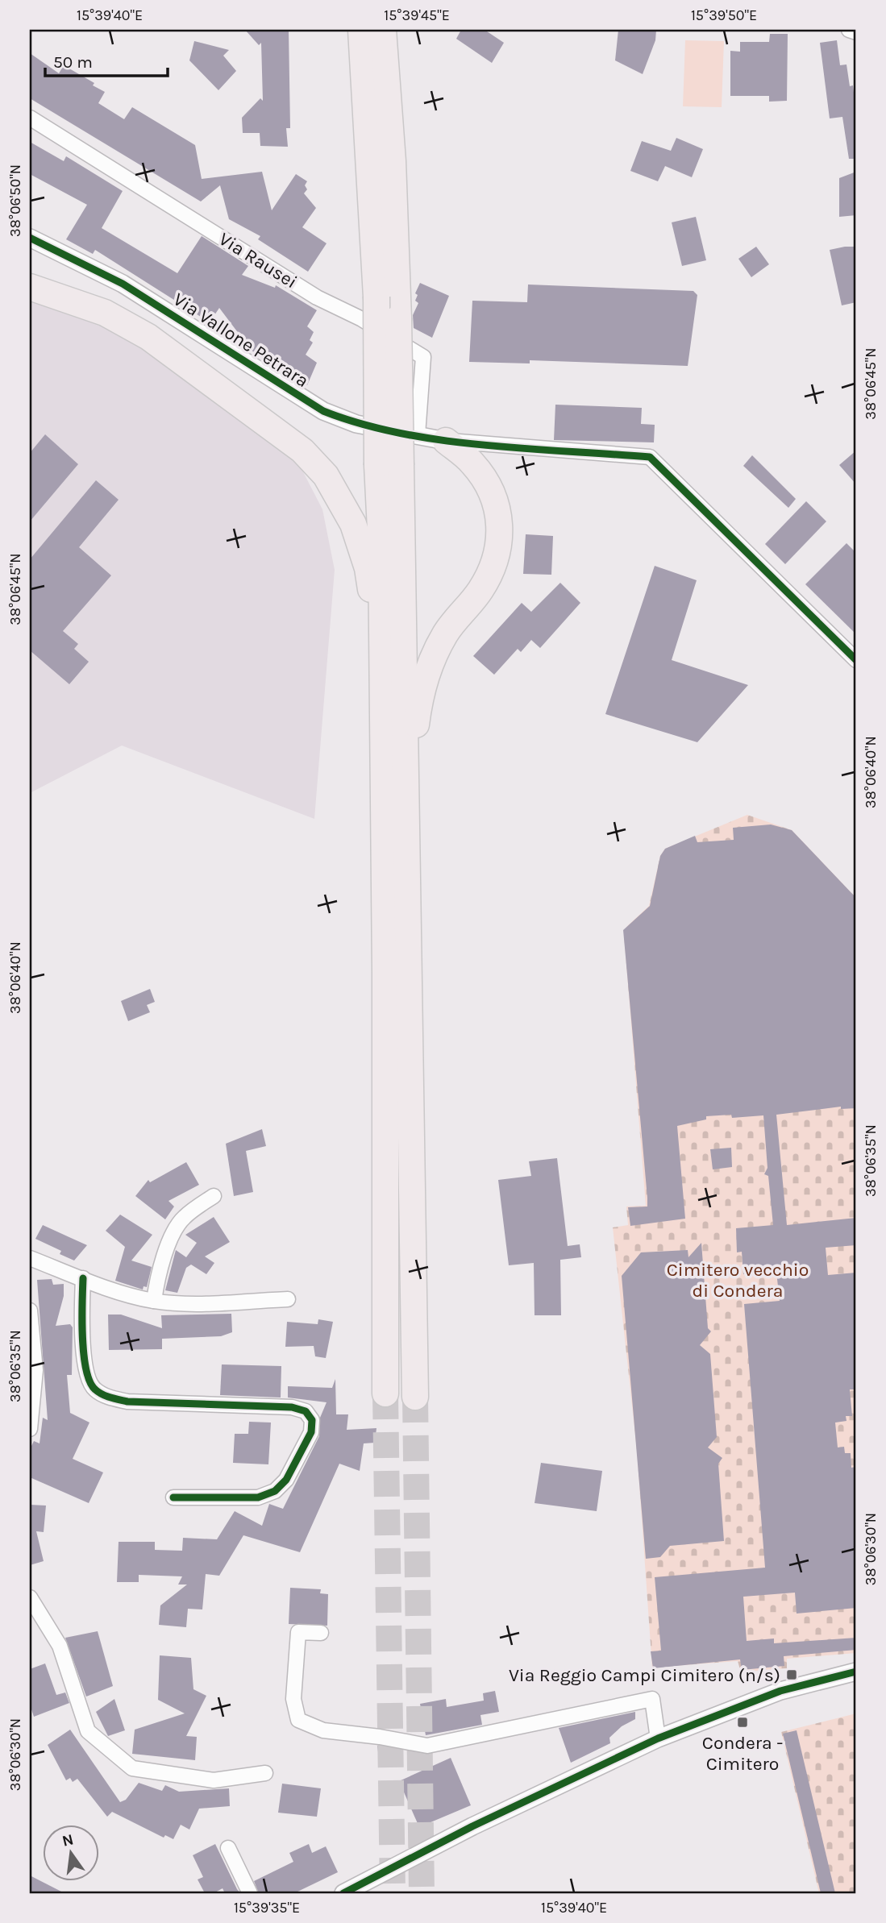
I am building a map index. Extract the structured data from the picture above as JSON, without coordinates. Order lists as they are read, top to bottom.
{
  "streets": {
    "street": ["Via Rausei", "Via Vallone Petrara"]
  },
  "crossings": [
    ["Via Rausei", "Via Vallone Petrara"]
  ],
  "parks": ["Cimitero vecchio di Condera"],
  "places": {
    "transit": ["Via Reggio Campi Cimitero (n/s)", "Condera - Cimitero"]
  },
  "scale_bar": "50 m",
  "north": "top",
  "coordinates": [
    "15°39'40\"E",
    "15°39'45\"E",
    "15°39'50\"E",
    "38°06'50\"N",
    "38°06'45\"N",
    "38°06'40\"N",
    "38°06'35\"N",
    "38°06'30\"N",
    "15°39'35\"E"
  ]
}
